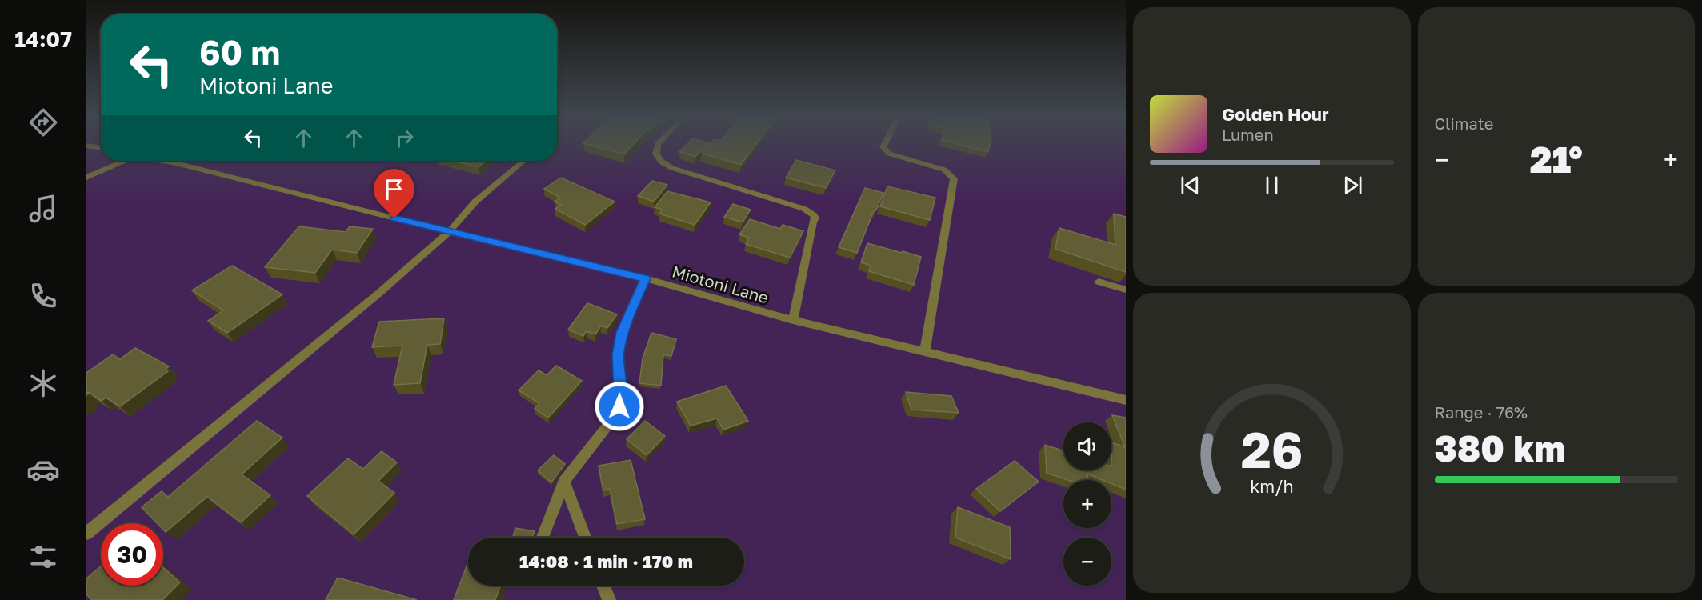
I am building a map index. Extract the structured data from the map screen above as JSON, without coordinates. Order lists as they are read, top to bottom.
{
  "streets": {
    "street": ["Miotoni Lane"]
  },
  "page": {
    "tabs": "14:07",
    "tile": [
      "Climate",
      ["Range · 76%", "380 km"]
    ],
    "turn": ["60 m", "Miotoni Lane"],
    "song": ["Golden Hour", "Lumen"],
    "heat": ["−", "21°", "+"],
    "map_buttons": ["+", "−"],
    "limit": "30",
    "trip": "14:08 · 1 min · 170 m",
    "gauge": ["26", "km/h"]
  }
}
